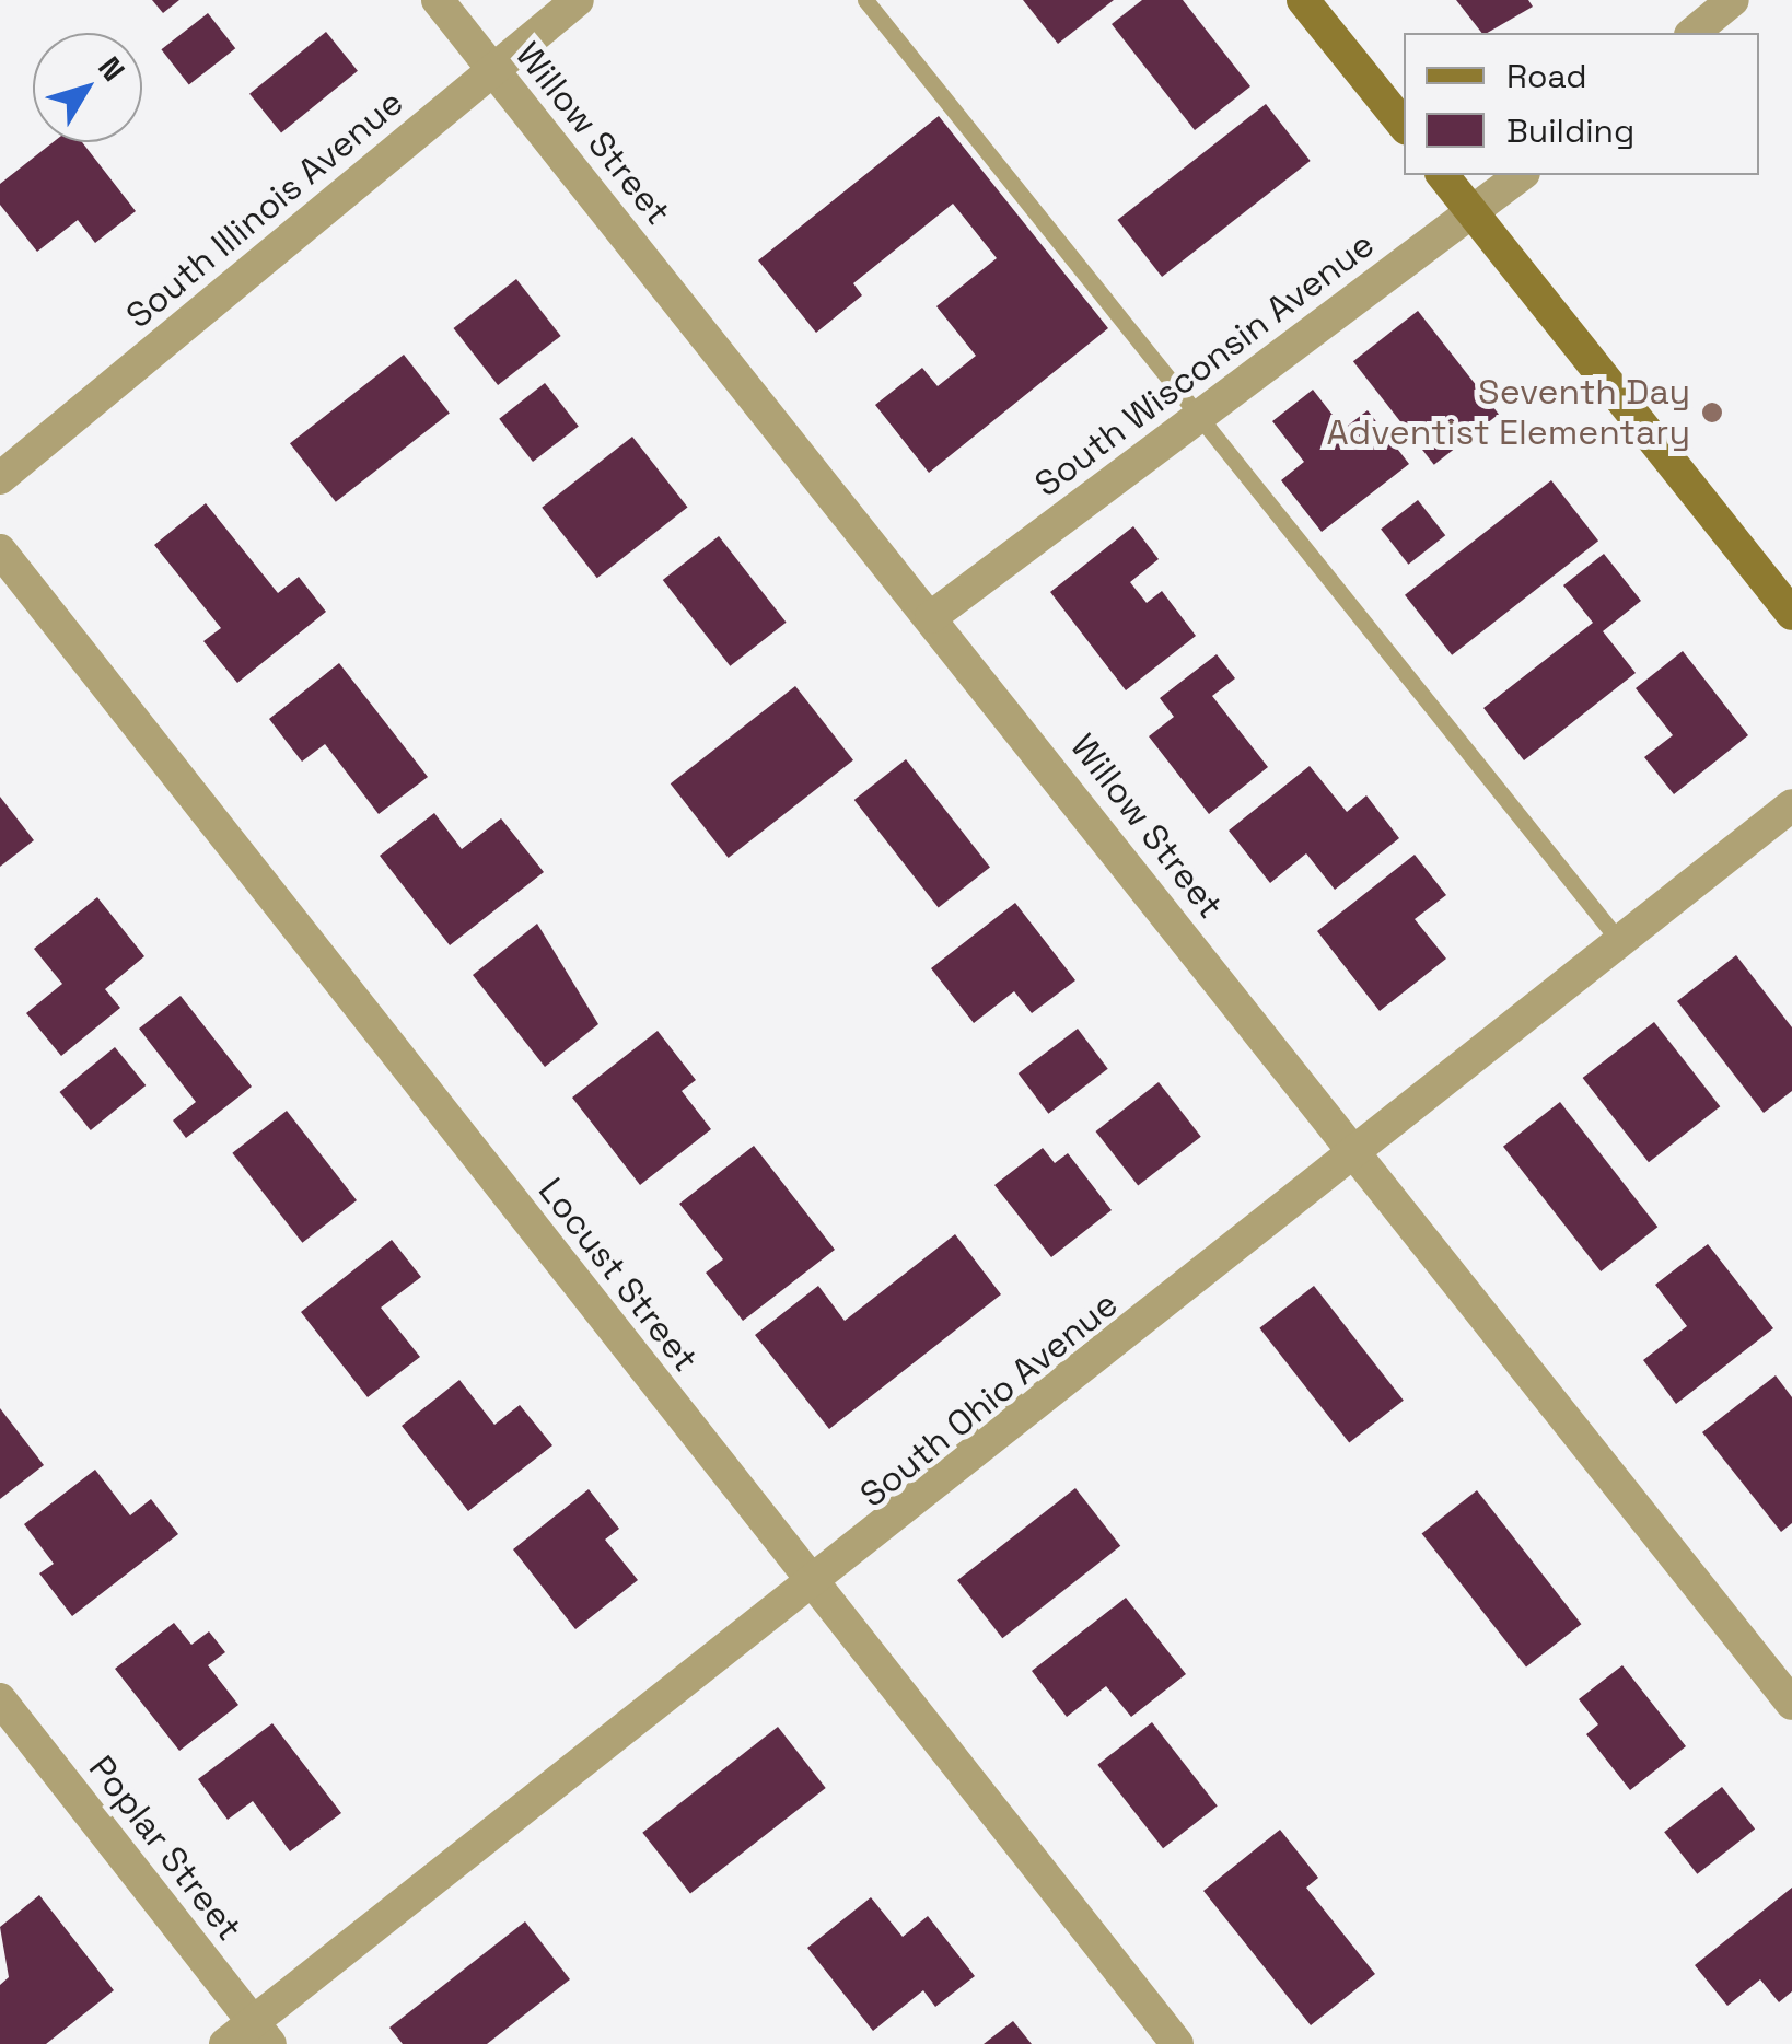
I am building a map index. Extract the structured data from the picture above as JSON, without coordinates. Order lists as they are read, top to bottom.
{
  "streets": {
    "street": [
      "Willow Street",
      "South Illinois Avenue",
      "South Wisconsin Avenue",
      "Locust Street",
      "South Ohio Avenue",
      "Poplar Street"
    ]
  },
  "crossings": [
    ["Willow Street", "South Illinois Avenue"],
    ["Willow Street", "South Wisconsin Avenue"],
    ["Willow Street", "South Ohio Avenue"],
    ["Locust Street", "South Ohio Avenue"],
    ["South Ohio Avenue", "Poplar Street"]
  ],
  "places": ["Seventh Day Adventist Elementary"],
  "legend": ["Road", "Building"],
  "north": "top right"
}
